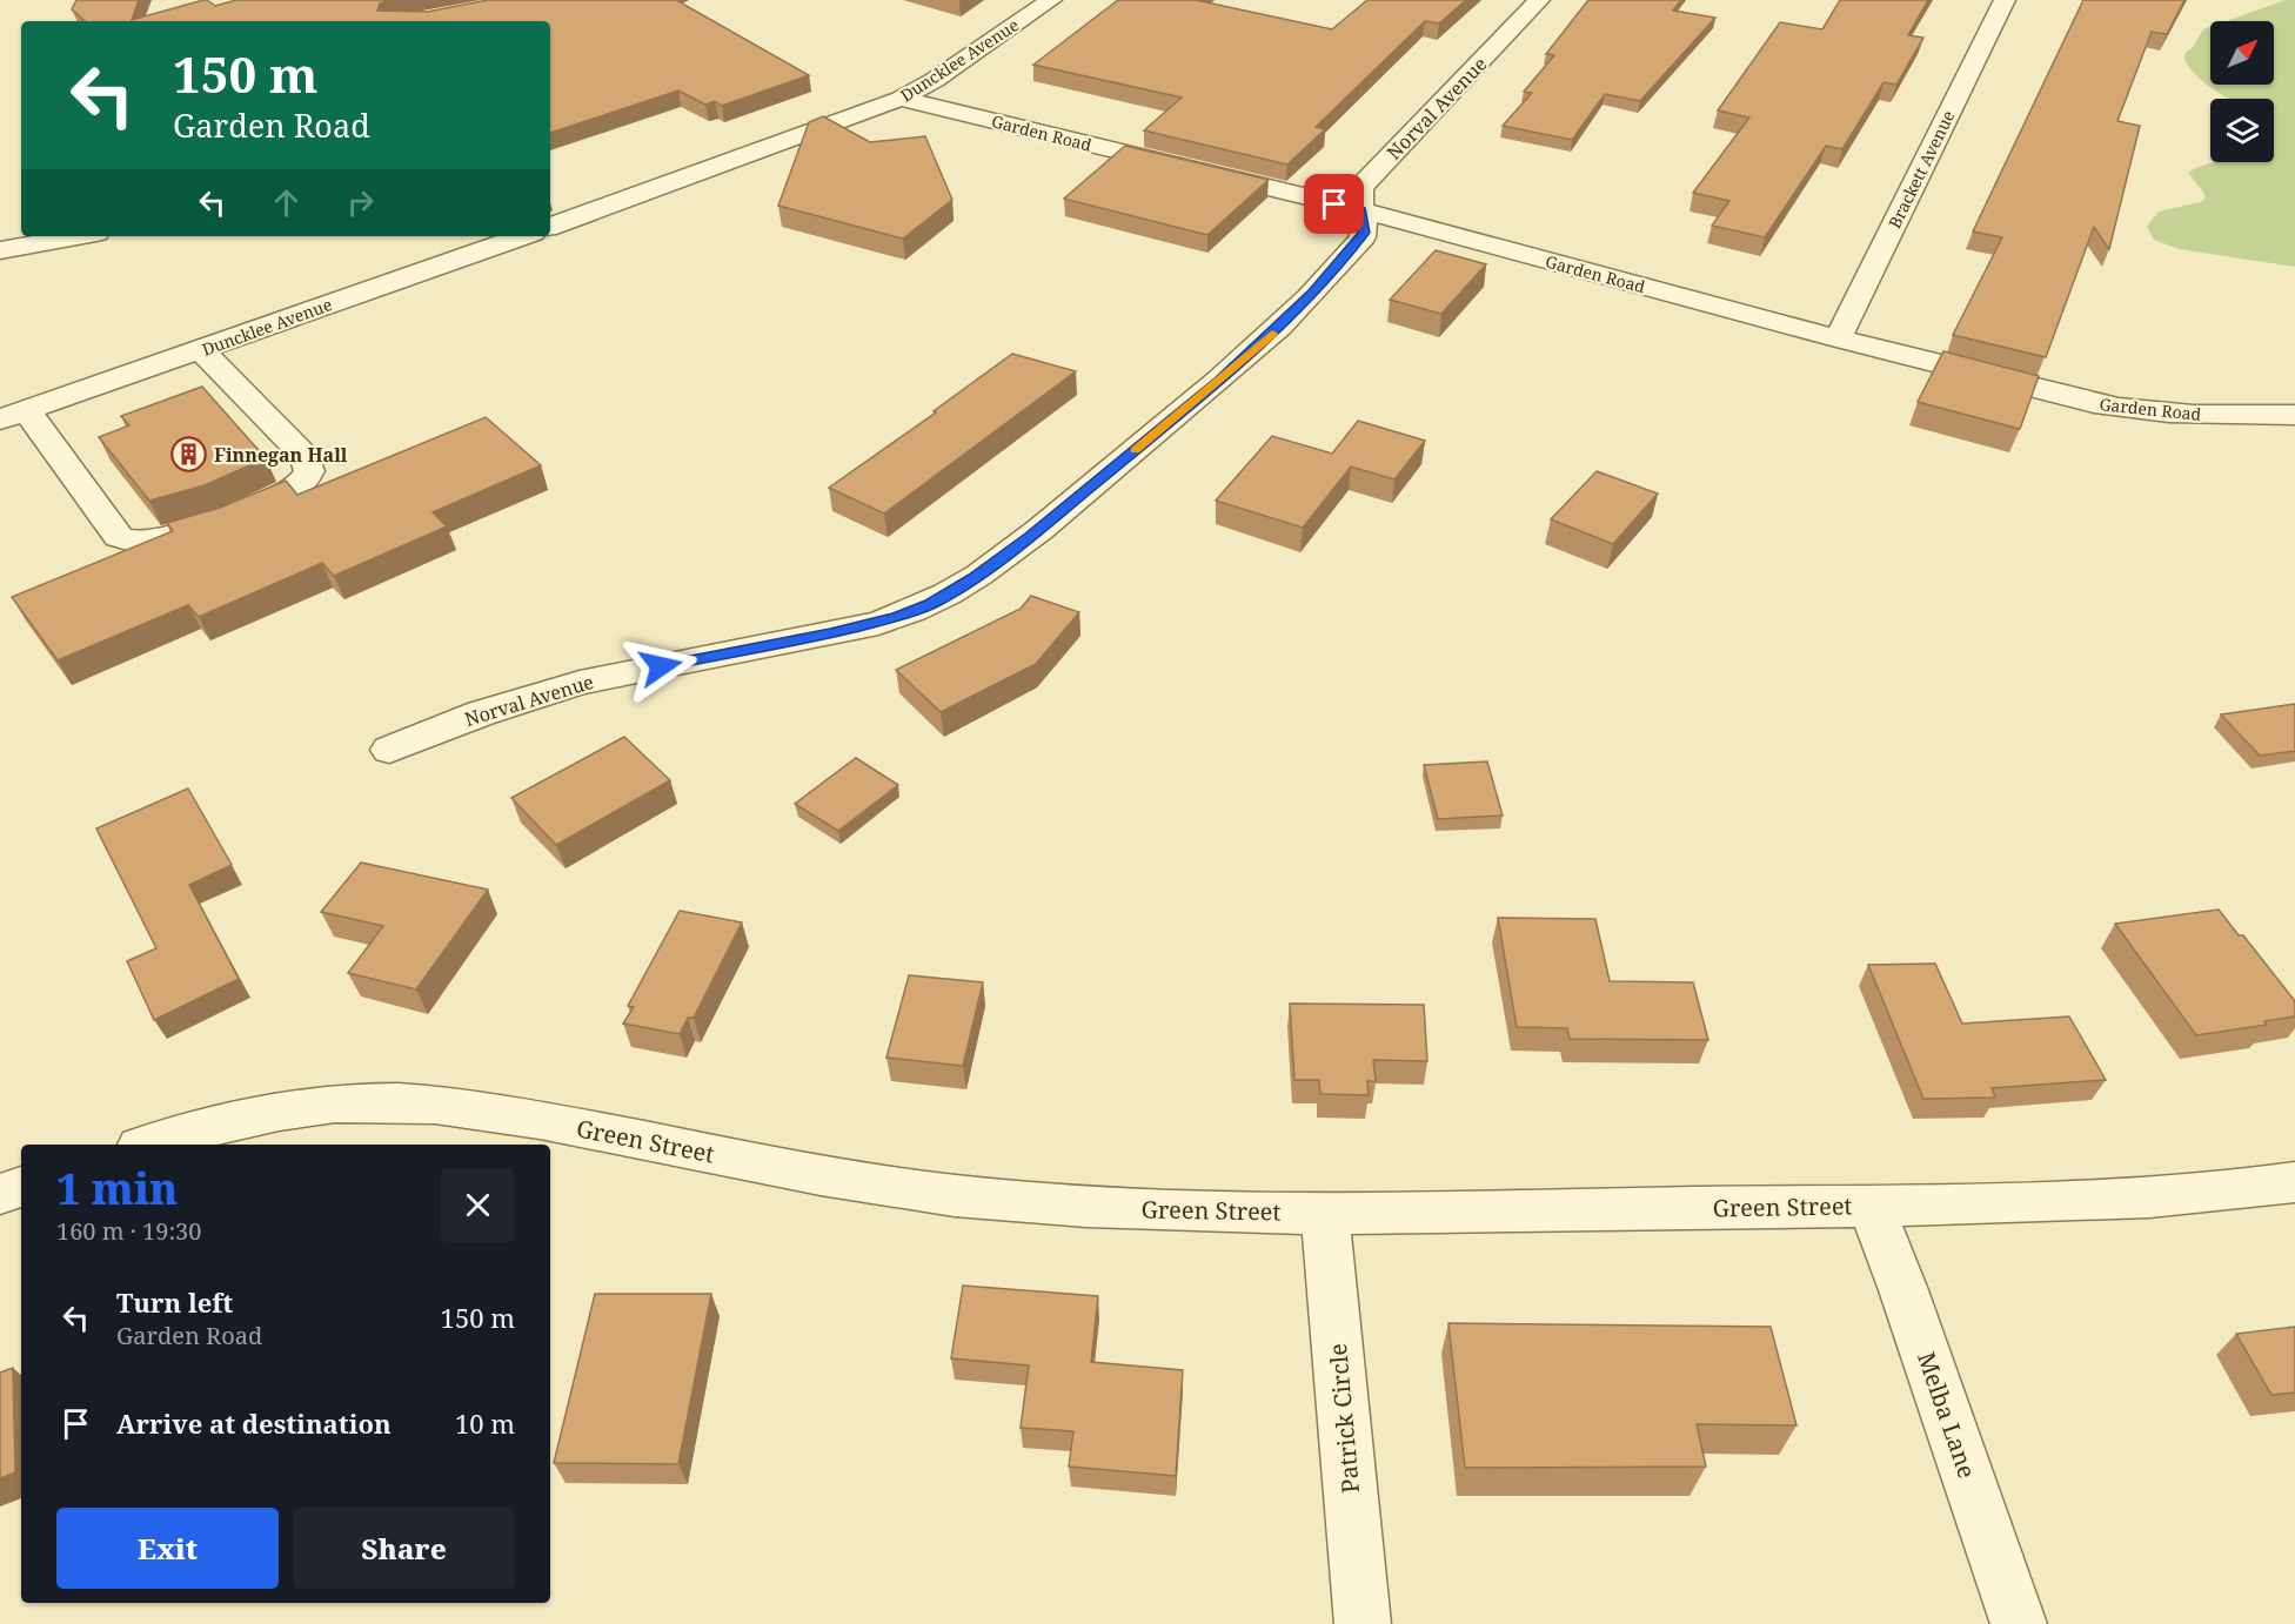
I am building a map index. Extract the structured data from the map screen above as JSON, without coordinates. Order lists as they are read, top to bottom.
{
  "streets": {
    "street": [
      "Duncklee Avenue",
      "Norval Avenue",
      "Garden Road",
      "Brackett Avenue",
      "Green Street",
      "Melba Lane",
      "Patrick Circle"
    ]
  },
  "crossings": [
    ["Duncklee Avenue", "Garden Road"],
    ["Norval Avenue", "Garden Road"],
    ["Garden Road", "Brackett Avenue"],
    ["Green Street", "Melba Lane"],
    ["Green Street", "Patrick Circle"]
  ],
  "places": {
    "building": ["Finnegan Hall"]
  },
  "north": "top right",
  "page": {
    "turn": ["150 m", "Garden Road"],
    "heading": ["1 min", "160 m · 19:30"],
    "list": [
      {
        "name": "Turn left",
        "note": "Garden Road",
        "value": "150 m"
      },
      {
        "name": "Arrive at destination",
        "value": "10 m"
      }
    ],
    "buttons": ["Exit", "Share"]
  }
}
